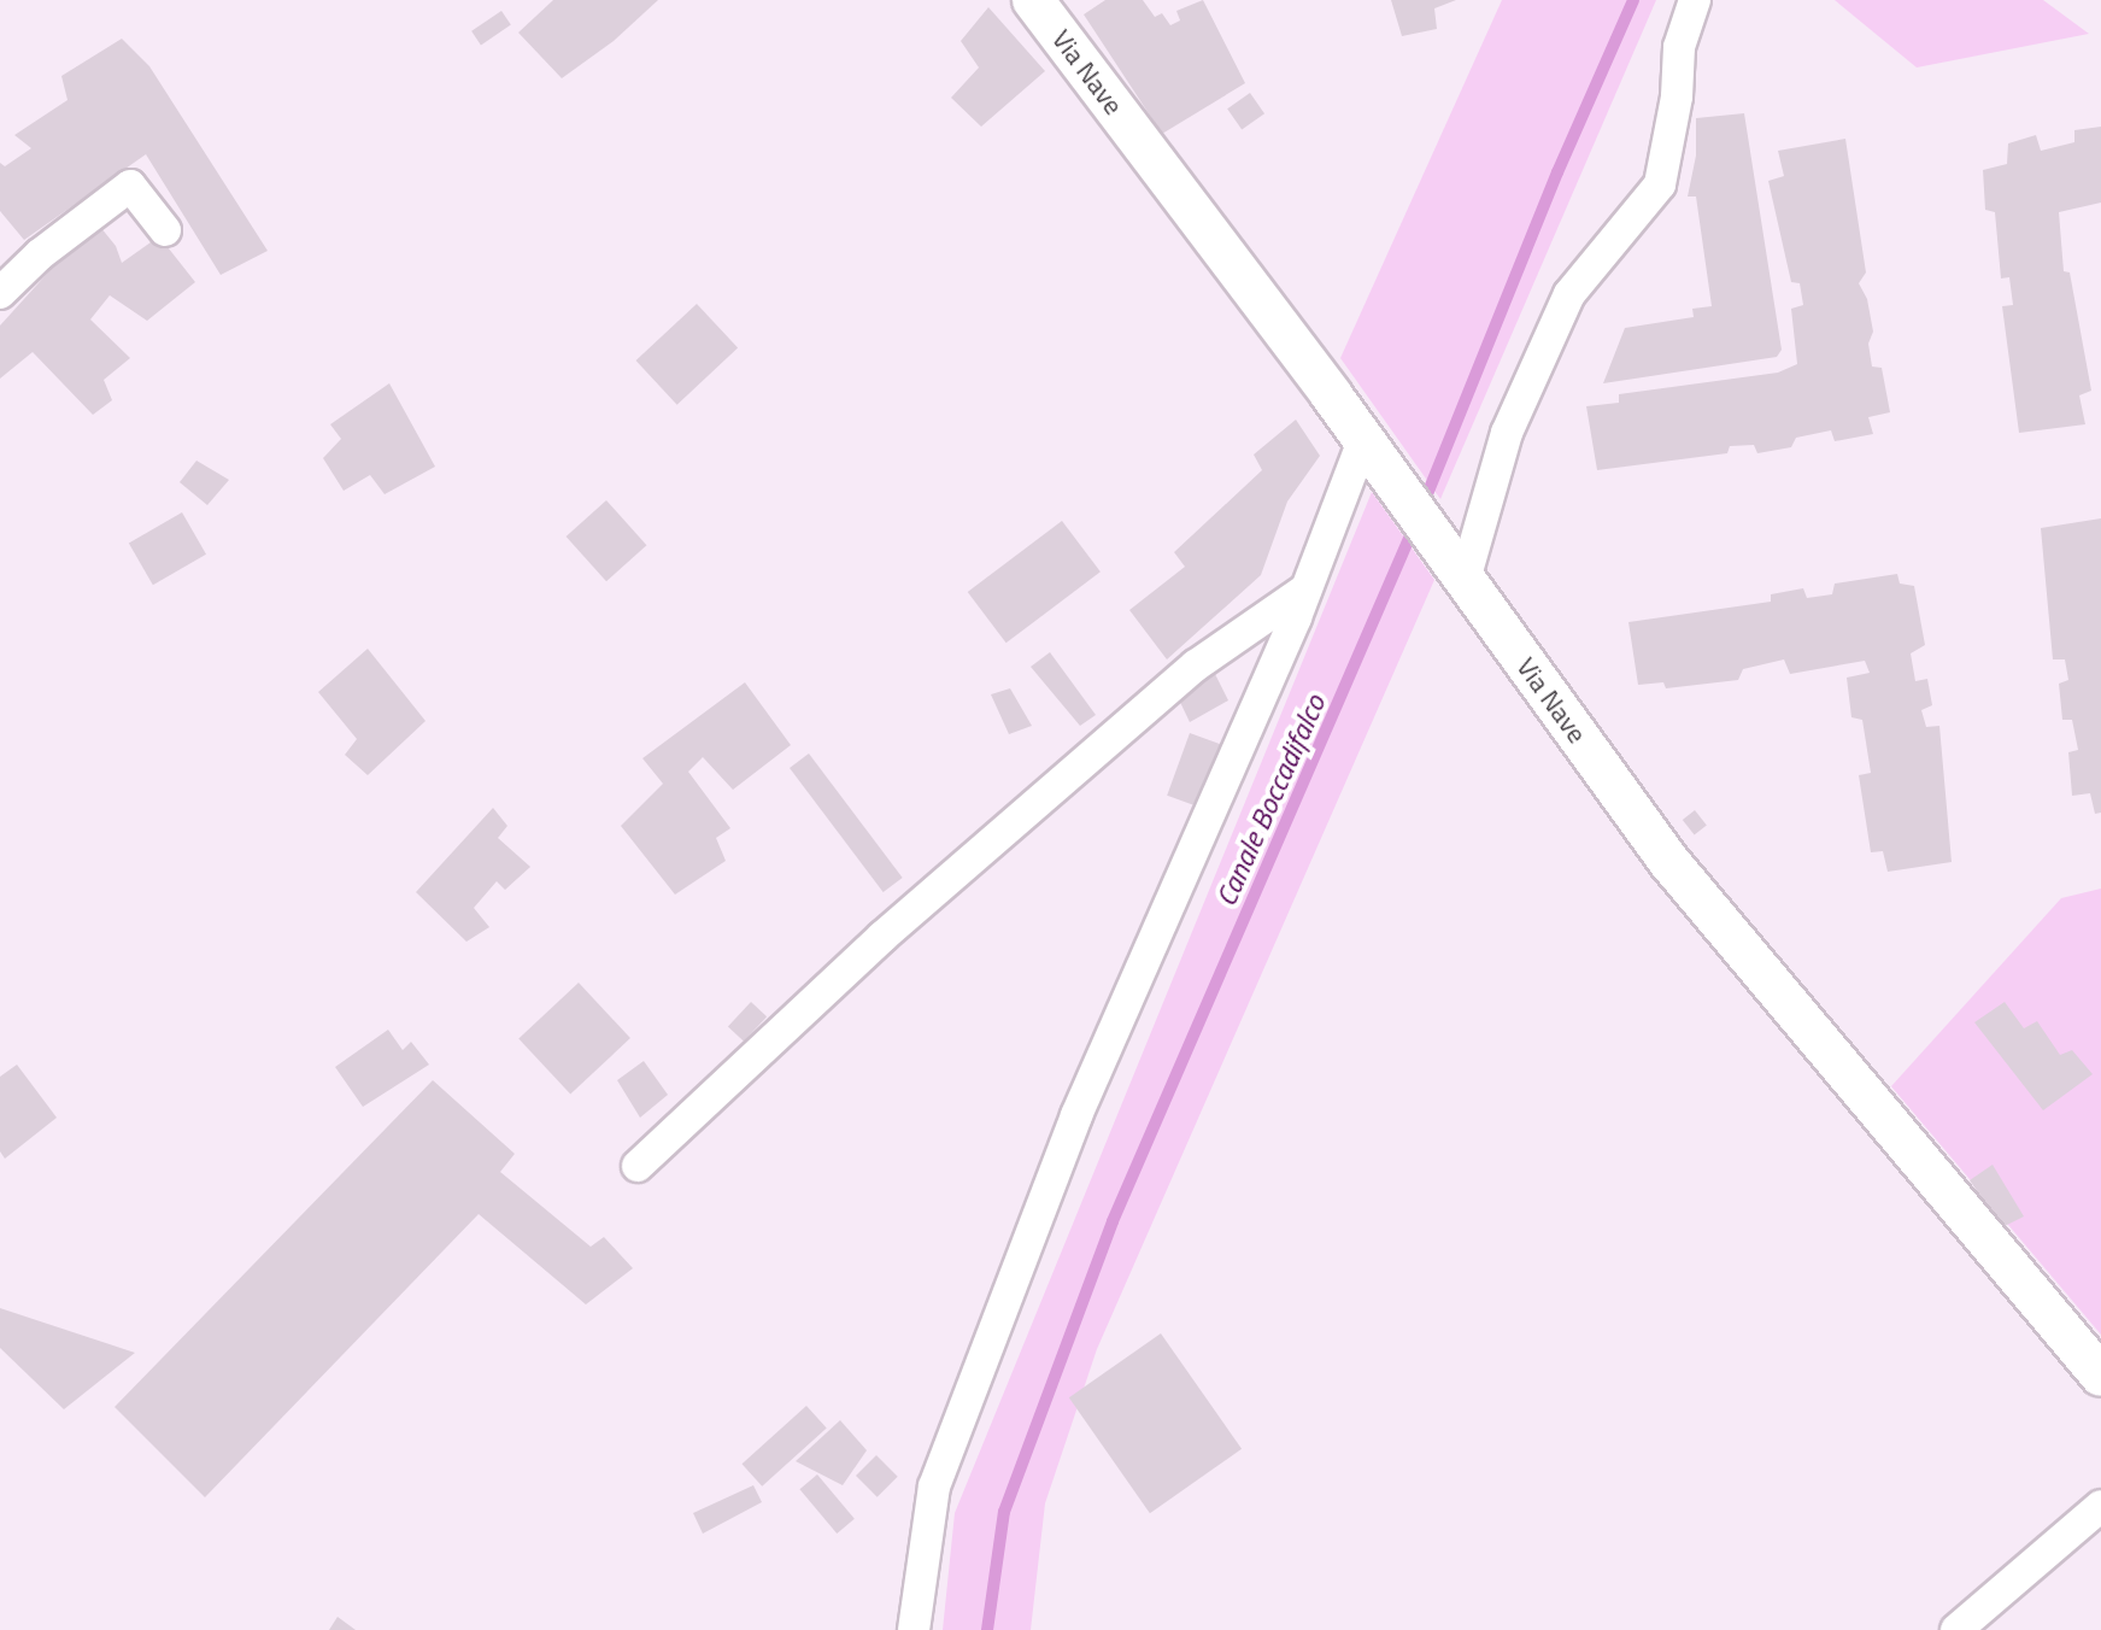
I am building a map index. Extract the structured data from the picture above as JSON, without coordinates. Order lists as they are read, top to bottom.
{
  "streets": {
    "street": ["Via Nave"]
  },
  "water": ["Canale Boccadifalco"]
}
